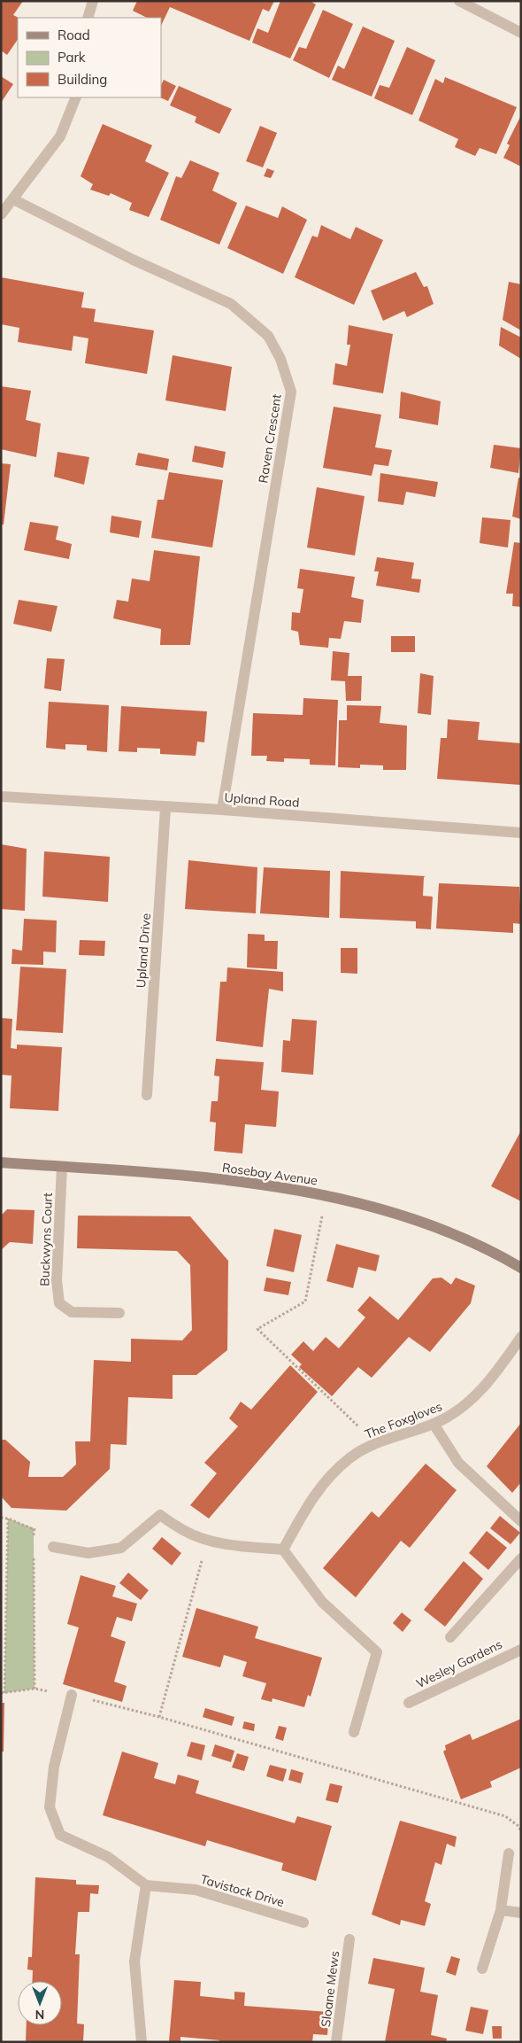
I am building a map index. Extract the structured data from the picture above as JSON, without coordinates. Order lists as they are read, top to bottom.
{
  "streets": {
    "street": [
      "Raven Crescent",
      "Upland Road",
      "Upland Drive",
      "Rosebay Avenue",
      "Buckwyns Court",
      "The Foxgloves",
      "Wesley Gardens",
      "Tavistock Drive",
      "Sloane Mews"
    ]
  },
  "crossings": [
    ["Raven Crescent", "Upland Road"],
    ["Upland Road", "Upland Drive"],
    ["Rosebay Avenue", "Buckwyns Court"]
  ],
  "legend": ["Road", "Park", "Building"],
  "north": "bottom"
}
